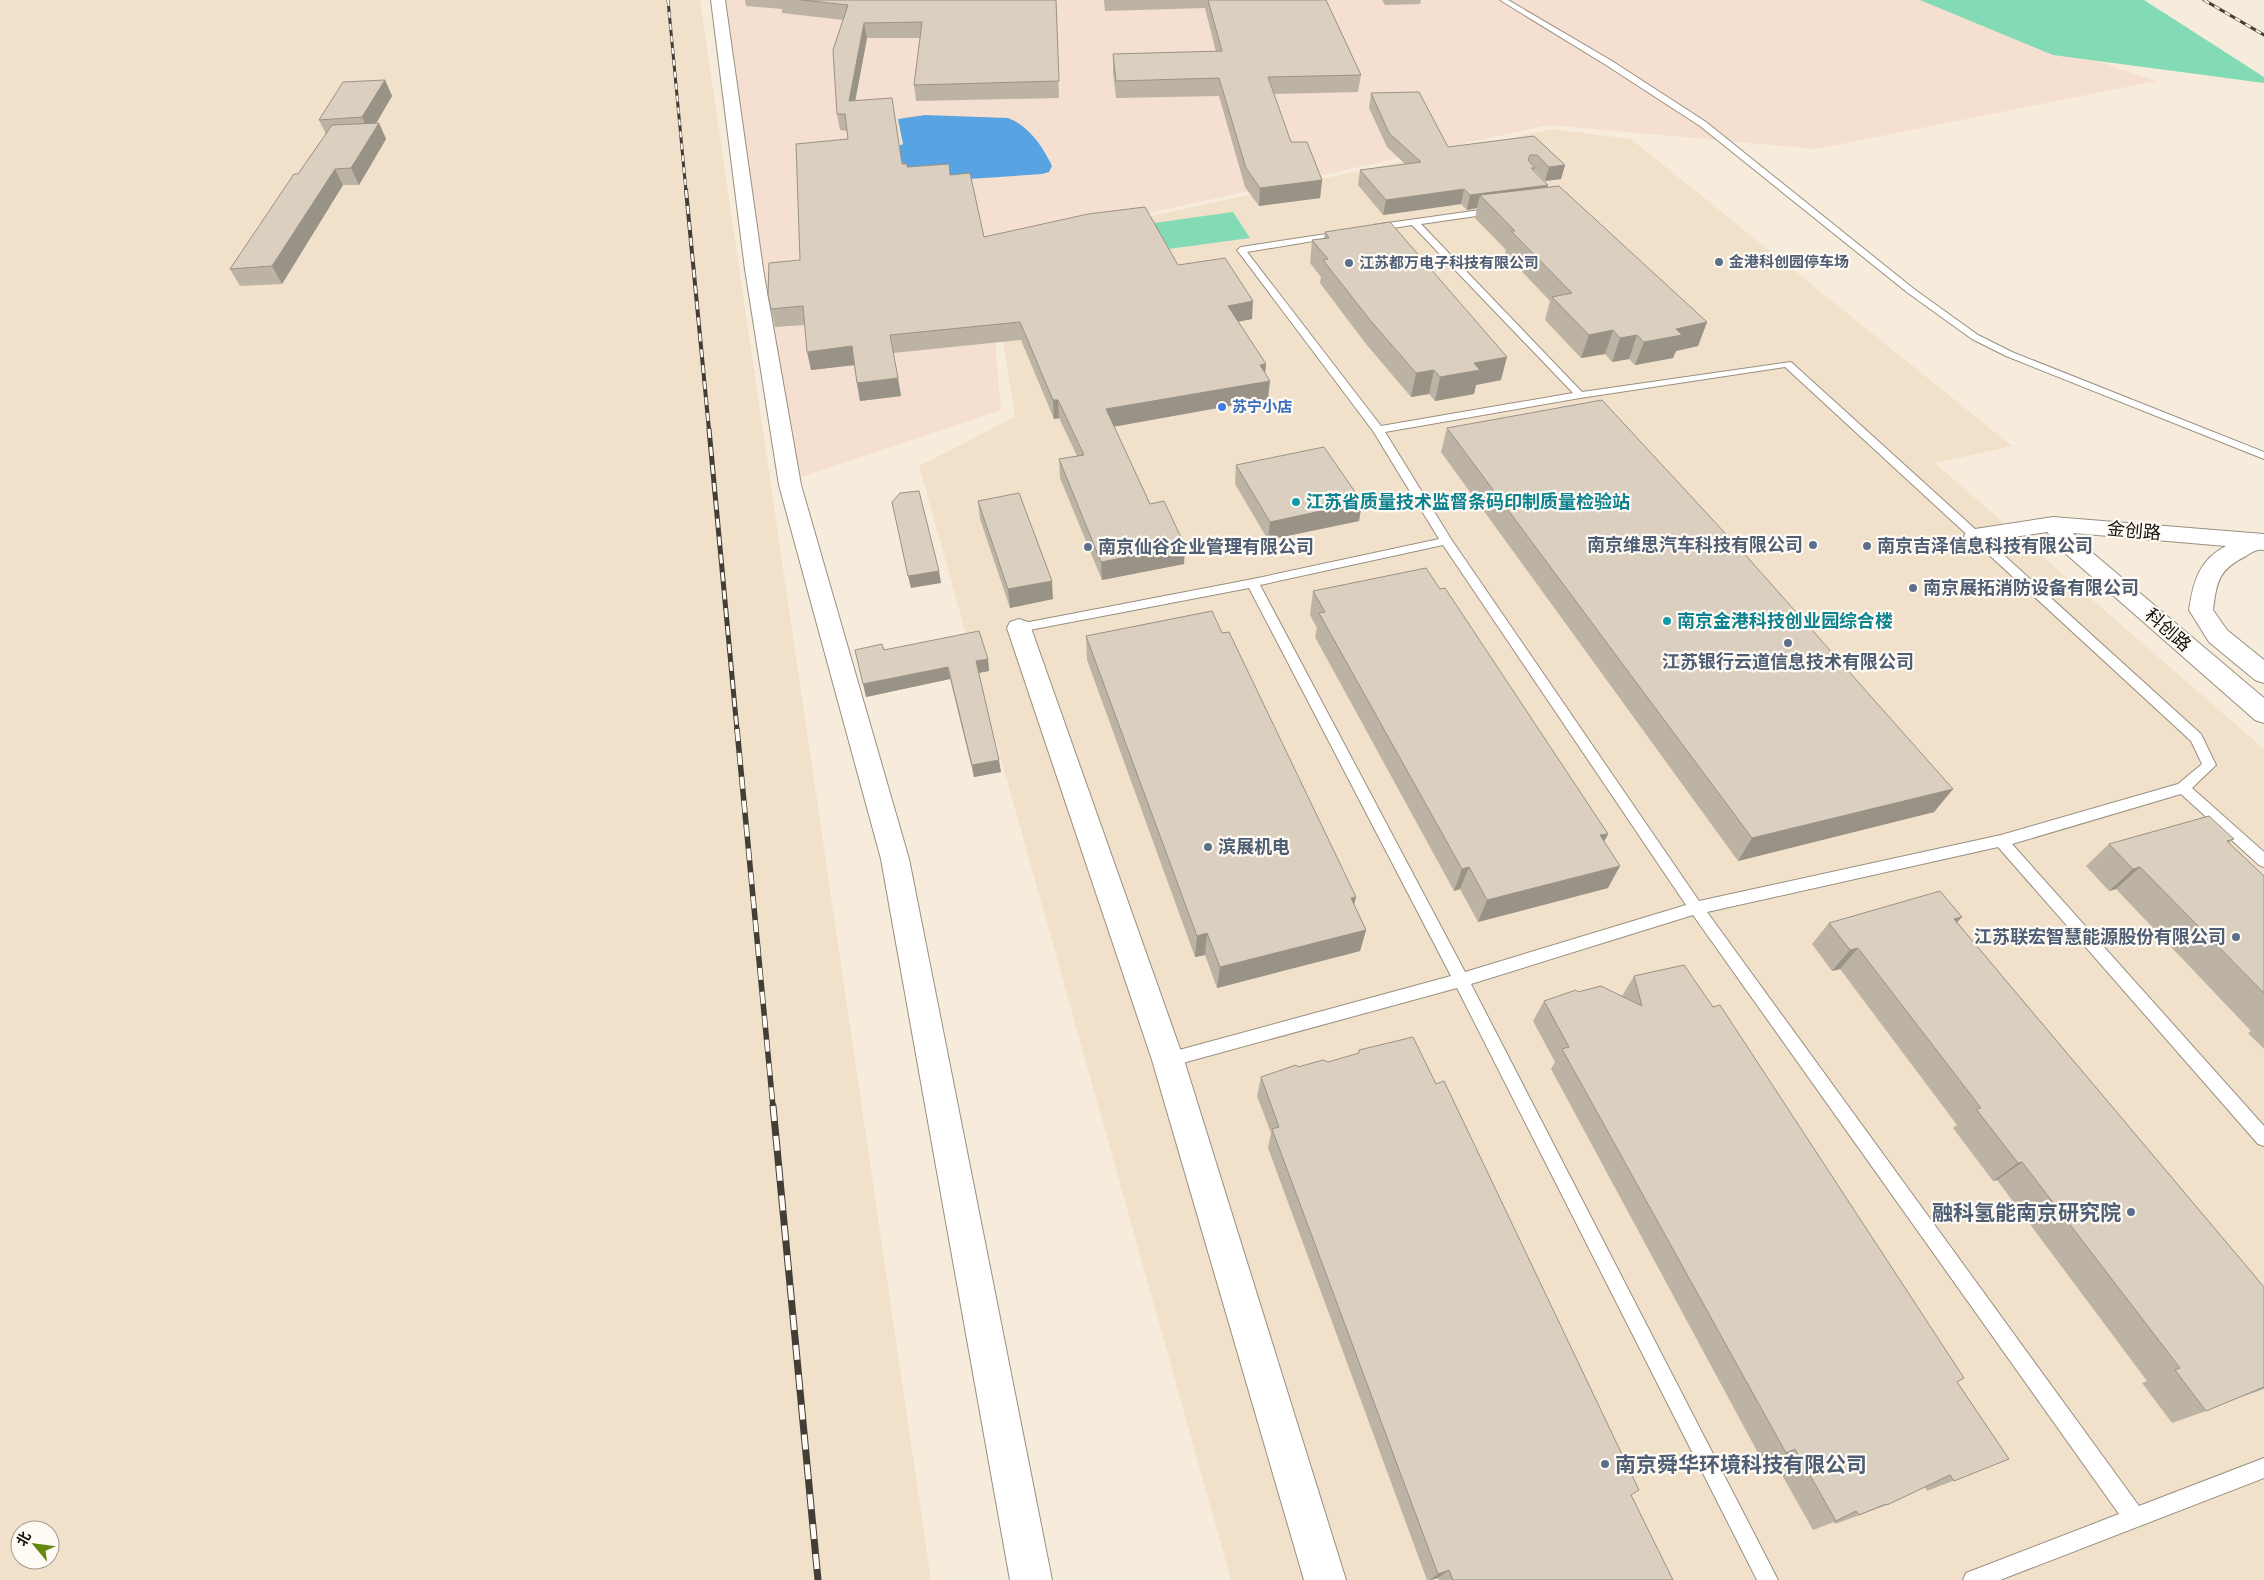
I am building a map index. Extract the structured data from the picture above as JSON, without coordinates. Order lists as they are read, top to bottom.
{
  "streets": {
    "street": ["金创路", "科创路"]
  },
  "crossings": [
    ["金创路", "科创路"]
  ],
  "places": [
    "金港科创园停车场",
    "江苏都万电子科技有限公司",
    "苏宁小店",
    "江苏省质量技术监督条码印制质量检验站",
    "南京维思汽车科技有限公司",
    "南京吉泽信息科技有限公司",
    "南京仙谷企业管理有限公司",
    "南京展拓消防设备有限公司",
    "南京金港科技创业园综合楼",
    "江苏银行云道信息技术有限公司",
    "滨展机电",
    "江苏联宏智慧能源股份有限公司",
    "融科氢能南京研究院",
    "南京舜华环境科技有限公司"
  ],
  "north": "top left"
}
